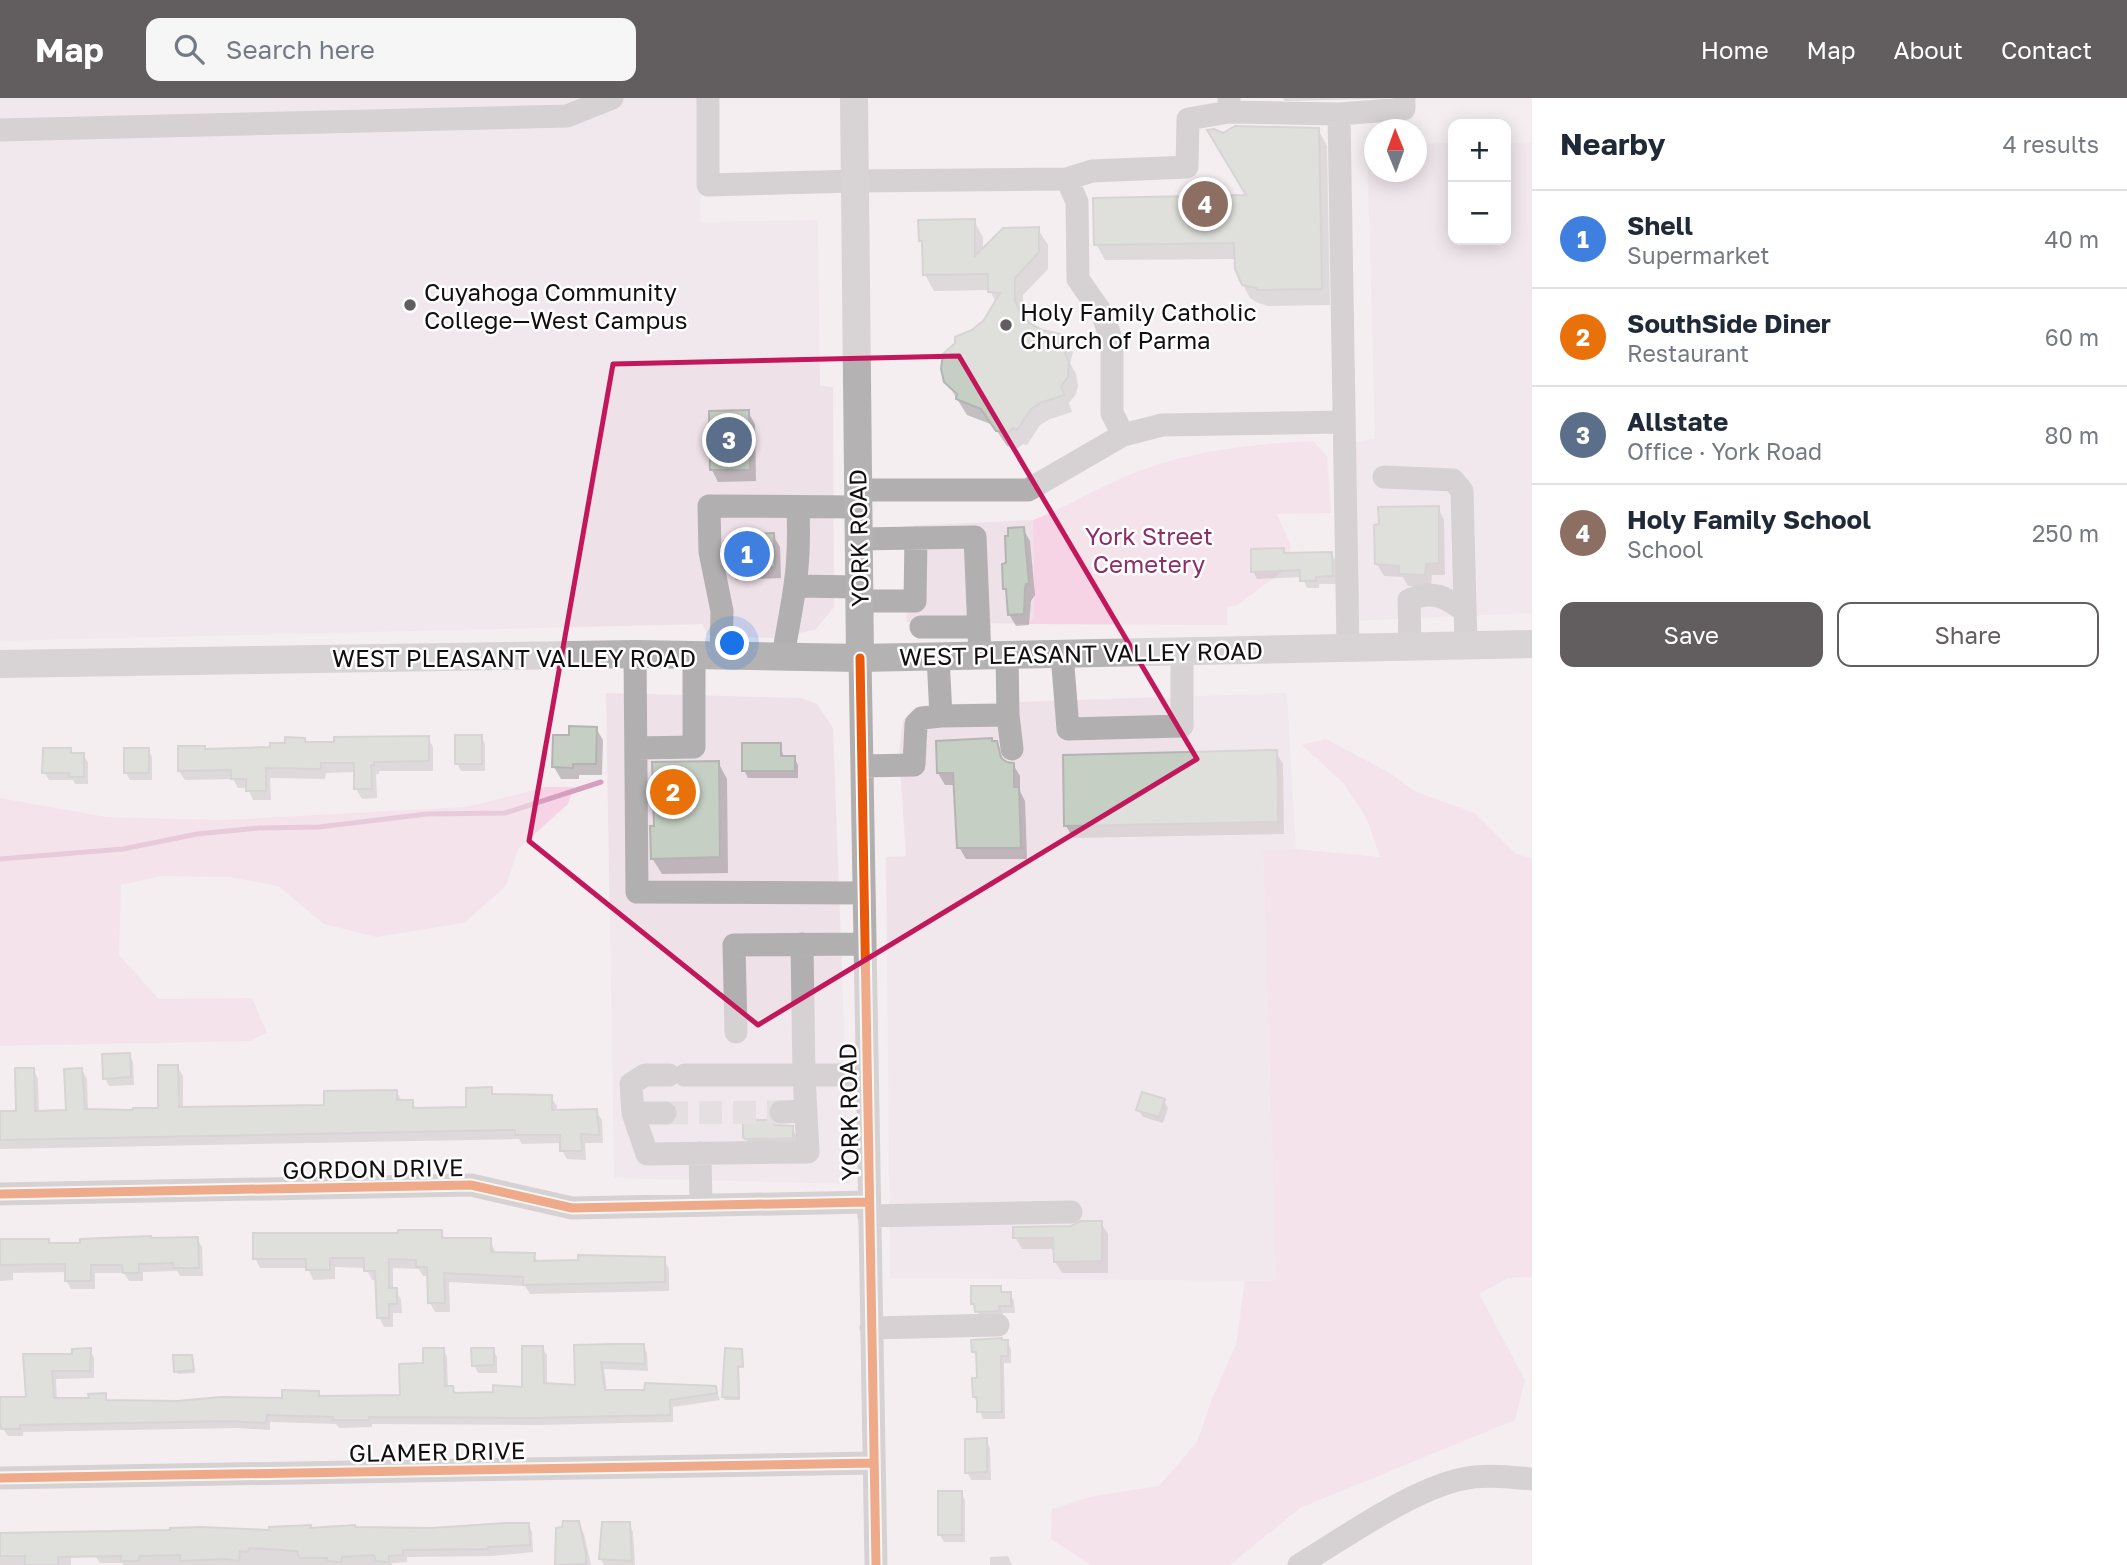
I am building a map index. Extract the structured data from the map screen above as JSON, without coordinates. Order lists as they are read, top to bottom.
{
  "streets": {
    "main road": ["YORK ROAD", "WEST PLEASANT VALLEY ROAD"],
    "street": ["GORDON DRIVE", "GLAMER DRIVE"]
  },
  "crossings": [
    ["YORK ROAD", "WEST PLEASANT VALLEY ROAD"],
    ["YORK ROAD", "GORDON DRIVE"],
    ["YORK ROAD", "GLAMER DRIVE"]
  ],
  "parks": ["York Street Cemetery"],
  "places": ["Cuyahoga Community College—West Campus", "Holy Family Catholic Church of Parma"],
  "north": "top",
  "page": {
    "header": "Map",
    "search": "Search here",
    "nav": [
      "Home",
      "Map",
      "About",
      "Contact"
    ],
    "heading": ["Nearby", "4 results"],
    "map_buttons": ["+", "−"],
    "pins": [
      "4",
      "3",
      "1",
      "2"
    ],
    "list": [
      {
        "mark": "1",
        "name": "Shell",
        "note": "Supermarket",
        "value": "40 m"
      },
      {
        "mark": "2",
        "name": "SouthSide Diner",
        "note": "Restaurant",
        "value": "60 m"
      },
      {
        "mark": "3",
        "name": "Allstate",
        "note": "Office · York Road",
        "value": "80 m"
      },
      {
        "mark": "4",
        "name": "Holy Family School",
        "note": "School",
        "value": "250 m"
      }
    ],
    "buttons": ["Save", "Share"]
  }
}
